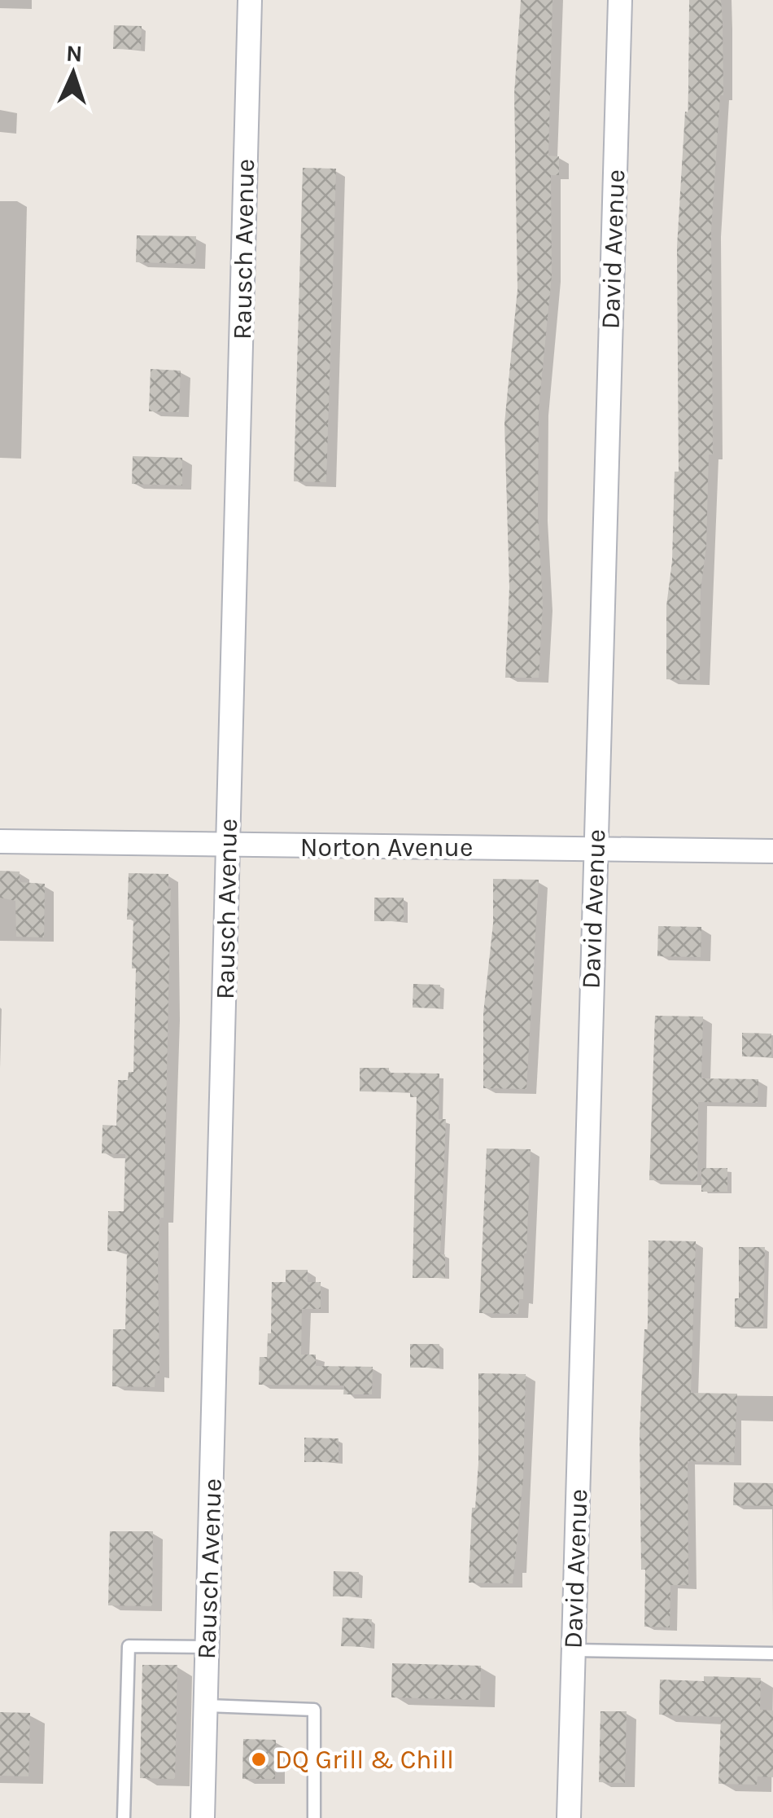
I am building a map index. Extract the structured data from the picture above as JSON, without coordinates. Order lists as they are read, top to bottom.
{
  "streets": {
    "street": ["Rausch Avenue", "David Avenue", "Norton Avenue"]
  },
  "crossings": [
    ["Rausch Avenue", "Norton Avenue"],
    ["David Avenue", "Norton Avenue"]
  ],
  "places": ["DQ Grill & Chill"],
  "north": "top"
}
